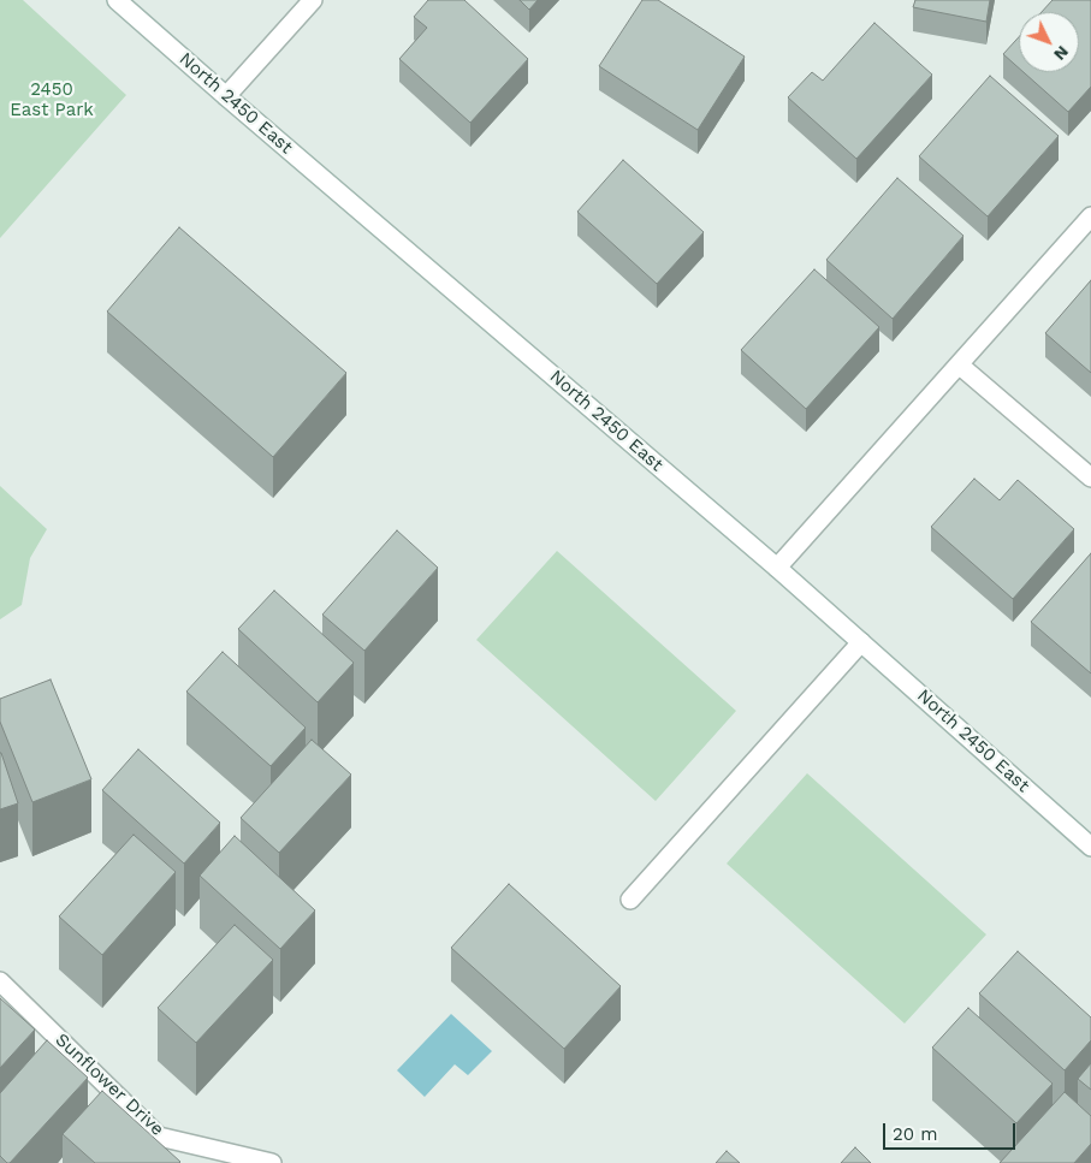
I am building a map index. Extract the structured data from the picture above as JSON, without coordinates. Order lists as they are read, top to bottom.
{
  "streets": {
    "street": ["North 2450 East", "Sunflower Drive"]
  },
  "parks": ["2450 East Park"],
  "scale_bar": "20 m",
  "north": "bottom right"
}
